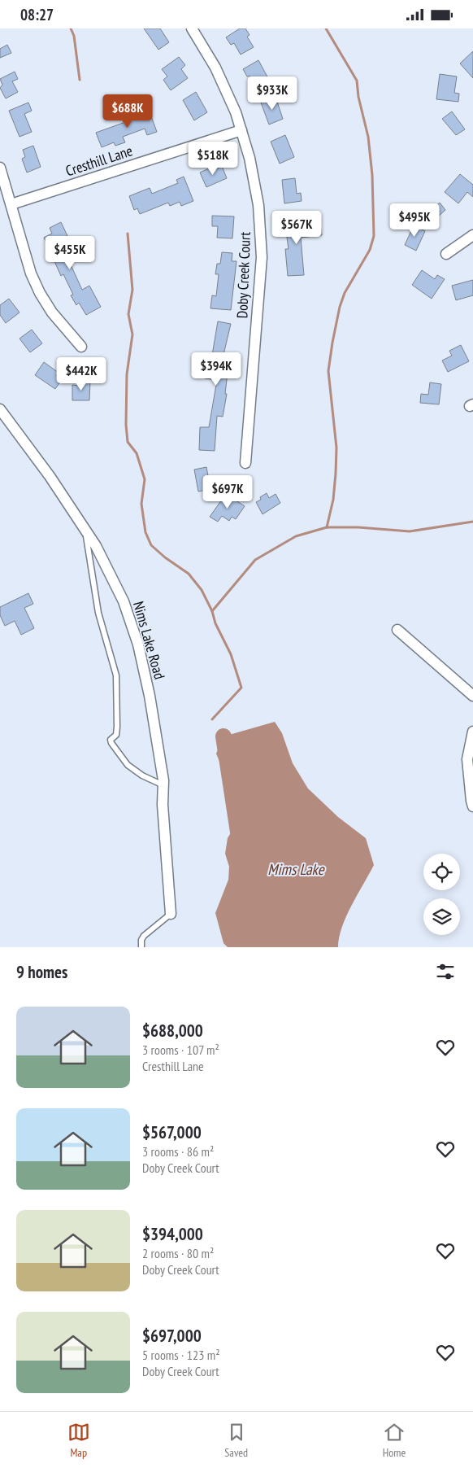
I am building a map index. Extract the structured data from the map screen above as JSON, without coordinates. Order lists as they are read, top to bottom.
{
  "streets": {
    "street": ["Cresthill Lane", "Doby Creek Court", "Nims Lake Road"]
  },
  "crossings": [
    ["Cresthill Lane", "Doby Creek Court"]
  ],
  "water": ["Mims Lake"],
  "page": {
    "status": "08:27",
    "price": [
      "$933K",
      "$688K",
      "$518K",
      "$495K",
      "$567K",
      "$455K",
      "$394K",
      "$442K",
      "$697K"
    ],
    "heading": "9 homes",
    "list": [
      {
        "name": "$688,000",
        "note": "3 rooms · 107 m² · Cresthill Lane"
      },
      {
        "name": "$567,000",
        "note": "3 rooms · 86 m² · Doby Creek Court"
      },
      {
        "name": "$394,000",
        "note": "2 rooms · 80 m² · Doby Creek Court"
      },
      {
        "name": "$697,000",
        "note": "5 rooms · 123 m² · Doby Creek Court"
      }
    ],
    "tabs": ["Map", "Saved", "Home"]
  }
}
